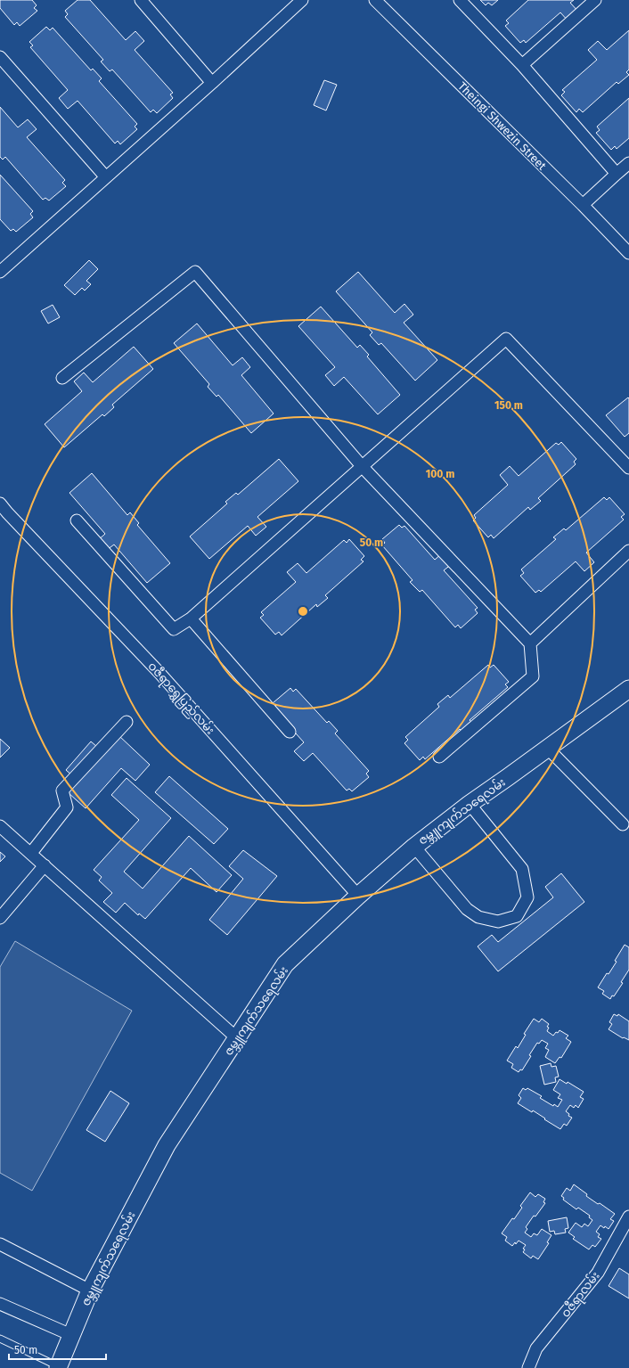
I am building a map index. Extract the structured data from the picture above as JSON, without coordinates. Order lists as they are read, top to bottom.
{
  "streets": {
    "main road": ["ဇမ္ဘူကျက်သရေလမ်း"],
    "street": ["Theingi Shwezin Street", "ဝဇီရာရွှေပြည်လမ်း", "ဝဇီရာလမ်း"]
  },
  "crossings": [
    ["ဝဇီရာရွှေပြည်လမ်း", "ဇမ္ဘူကျက်သရေလမ်း"]
  ],
  "scale_bar": "50 m",
  "rings": ["150 m", "100 m", "50 m"]
}
